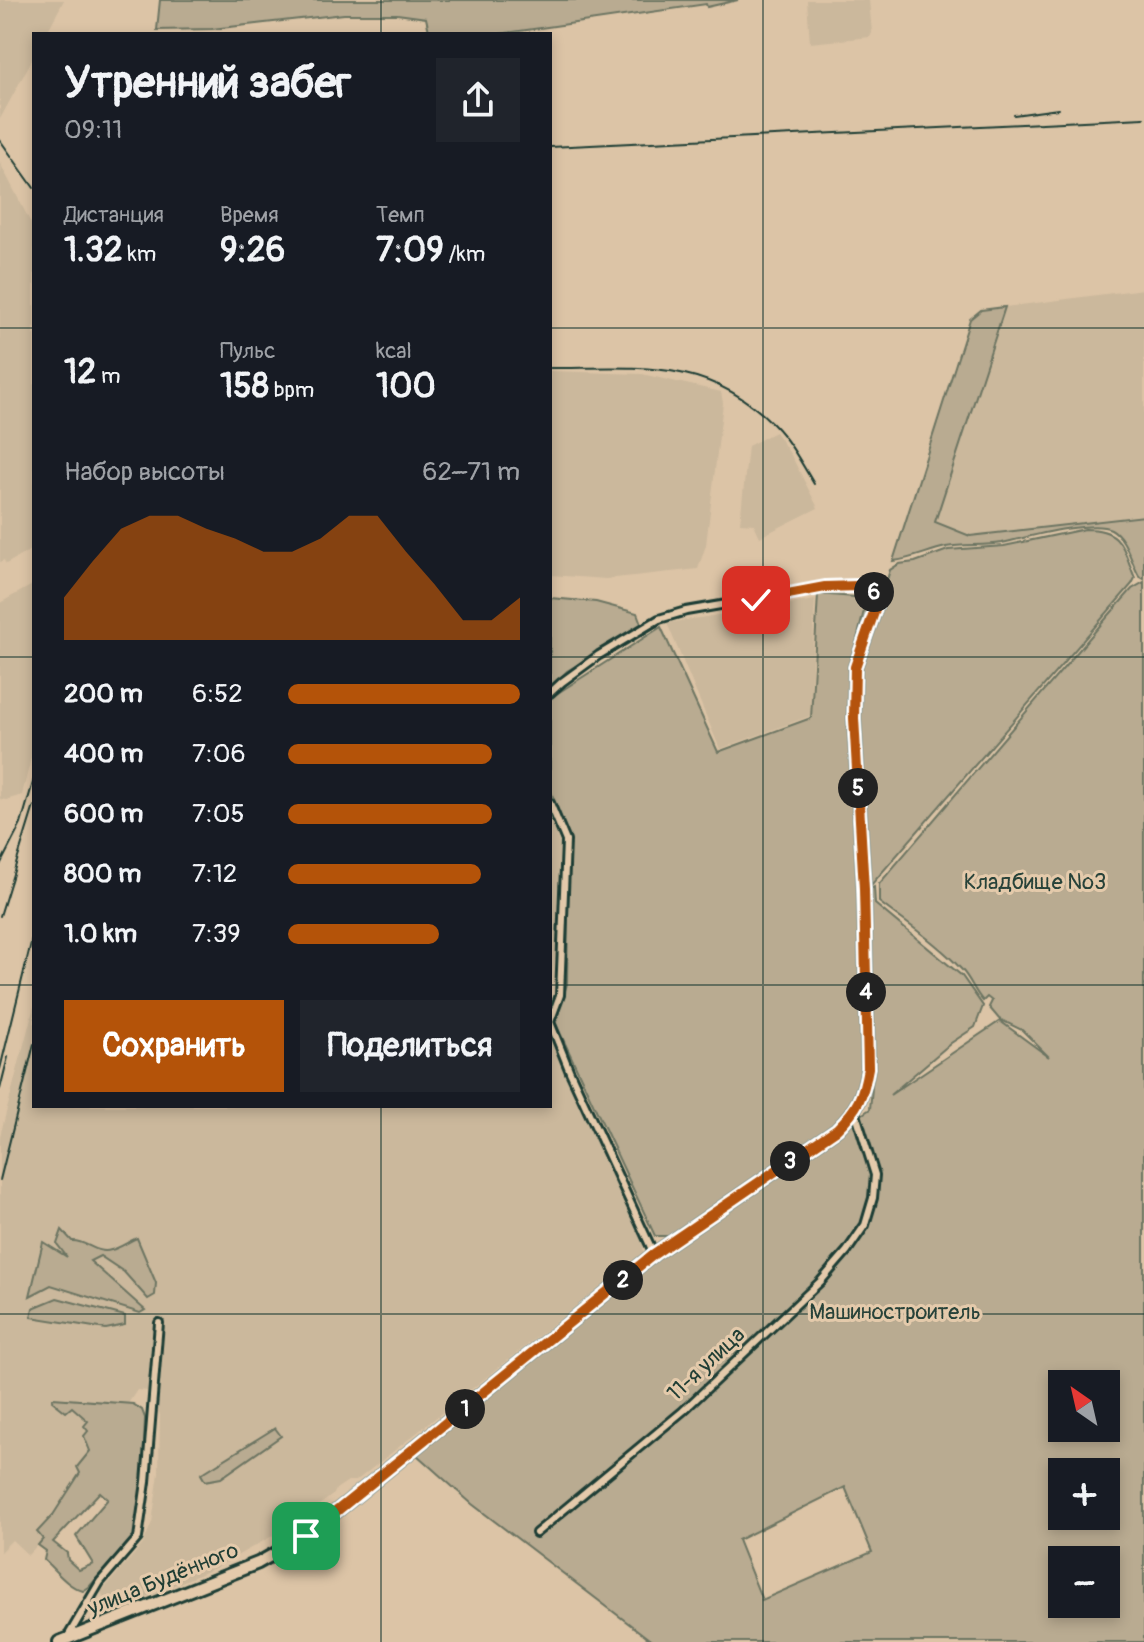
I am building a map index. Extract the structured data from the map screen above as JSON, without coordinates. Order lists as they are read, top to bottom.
{
  "streets": {
    "main road": ["улица Будённого"],
    "street": ["11-я улица"]
  },
  "crossings": [
    ["11-я улица", "улица Будённого"]
  ],
  "parks": ["Кладбище №3", "Машиностроитель"],
  "north": "top left",
  "page": {
    "heading": ["Утренний забег", "09:11"],
    "stats": [
      ["Дистанция", "1.32 km"],
      ["Время", "9:26"],
      ["Темп", "7:09 /km"],
      ["12 m"],
      ["Пульс", "158 bpm"],
      ["kcal", "100"]
    ],
    "chart": ["Набор высоты", "62–71 m"],
    "pins": [
      "6",
      "5",
      "4",
      "3",
      "2",
      "1"
    ],
    "list": [
      {
        "name": "200 m",
        "note": "6:52"
      },
      {
        "name": "400 m",
        "note": "7:06"
      },
      {
        "name": "600 m",
        "note": "7:05"
      },
      {
        "name": "800 m",
        "note": "7:12"
      },
      {
        "name": "1.0 km",
        "note": "7:39"
      }
    ],
    "buttons": ["Сохранить", "Поделиться"],
    "map_buttons": ["+", "−"]
  }
}
